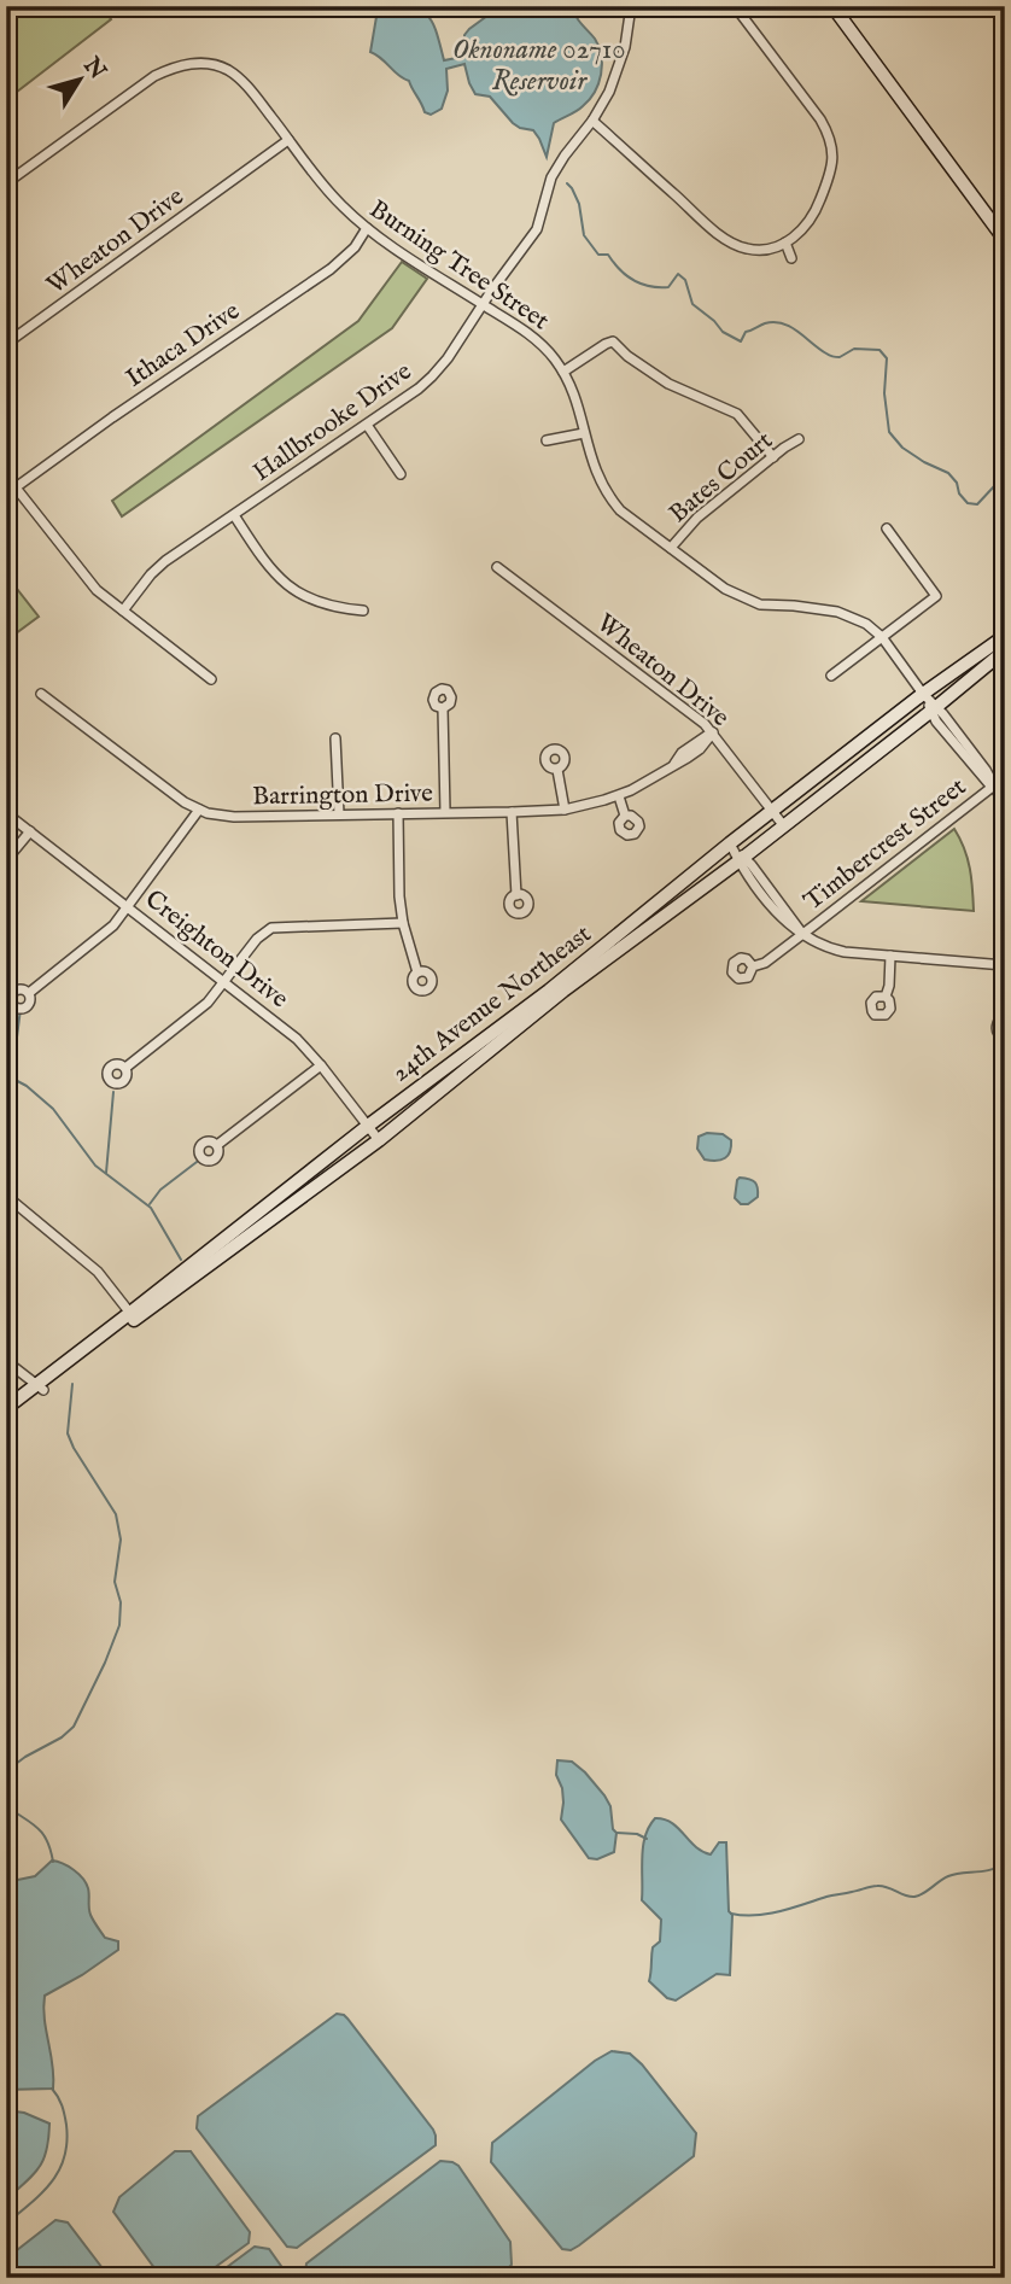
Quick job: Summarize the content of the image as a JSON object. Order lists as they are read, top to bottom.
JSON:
{
  "streets": {
    "street": [
      "Wheaton Drive",
      "Burning Tree Street",
      "Ithaca Drive",
      "Hallbrooke Drive",
      "Bates Court",
      "Barrington Drive",
      "Timbercrest Street",
      "Creighton Drive",
      "24th Avenue Northeast"
    ]
  },
  "crossings": [
    ["Wheaton Drive", "Burning Tree Street"],
    ["Wheaton Drive", "Barrington Drive"],
    ["Wheaton Drive", "24th Avenue Northeast"],
    ["Burning Tree Street", "Ithaca Drive"],
    ["Burning Tree Street", "Hallbrooke Drive"],
    ["Burning Tree Street", "Bates Court"],
    ["Burning Tree Street", "Timbercrest Street"],
    ["Burning Tree Street", "24th Avenue Northeast"],
    ["Creighton Drive", "24th Avenue Northeast"]
  ],
  "water": ["Oknoname 02710 Reservoir"],
  "north": "top right"
}
